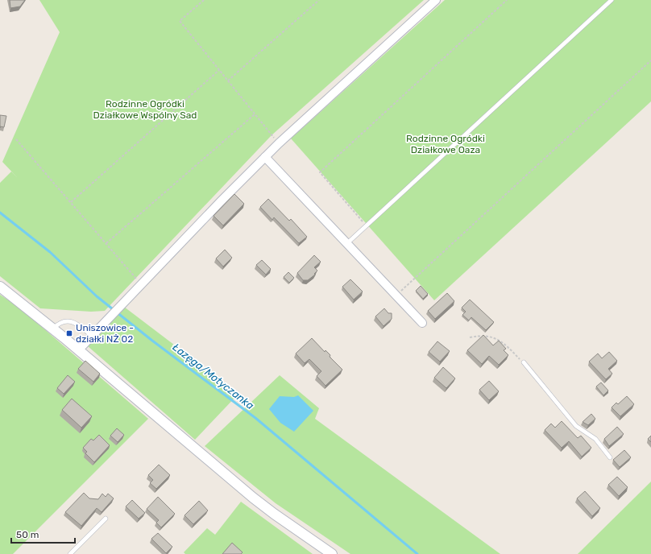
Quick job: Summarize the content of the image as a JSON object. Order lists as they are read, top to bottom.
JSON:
{
  "water": ["Łazęga/Motyczanka"],
  "parks": ["Rodzinne Ogródki Działkowe Wspólny Sad", "Rodzinne Ogródki Działkowe Oaza"],
  "places": {
    "transit": ["Uniszowice - działki NŻ 02"]
  },
  "scale_bar": "50 m"
}
